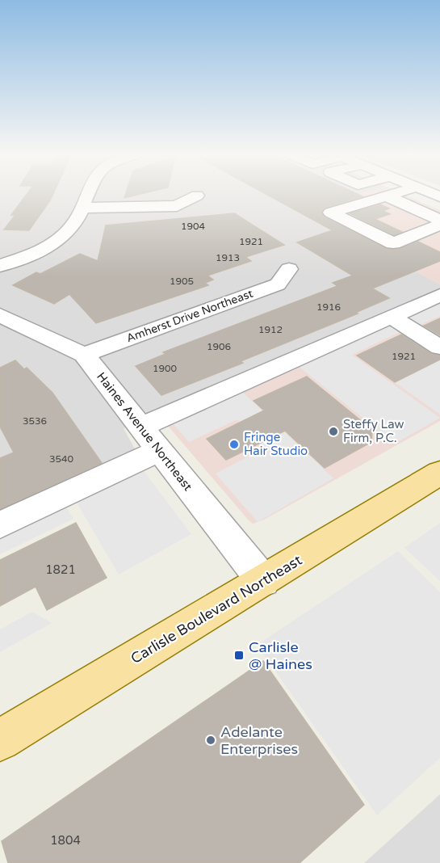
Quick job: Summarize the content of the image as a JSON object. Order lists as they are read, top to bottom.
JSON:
{
  "streets": {
    "main road": ["Carlisle Boulevard Northeast"],
    "street": ["Amherst Drive Northeast", "Haines Avenue Northeast"]
  },
  "crossings": [
    ["Amherst Drive Northeast", "Haines Avenue Northeast"],
    ["Haines Avenue Northeast", "Carlisle Boulevard Northeast"]
  ],
  "places": {
    "other": ["Steffy Law Firm, P.C.", "Fringe Hair Studio", "Adelante Enterprises"],
    "transit": ["Carlisle @ Haines"]
  },
  "house_numbers": [
    "1904",
    "1921",
    "1913",
    "1905",
    "1916",
    "1912",
    "1906",
    "1921",
    "1900",
    "3536",
    "3540",
    "1821",
    "1804"
  ]
}
